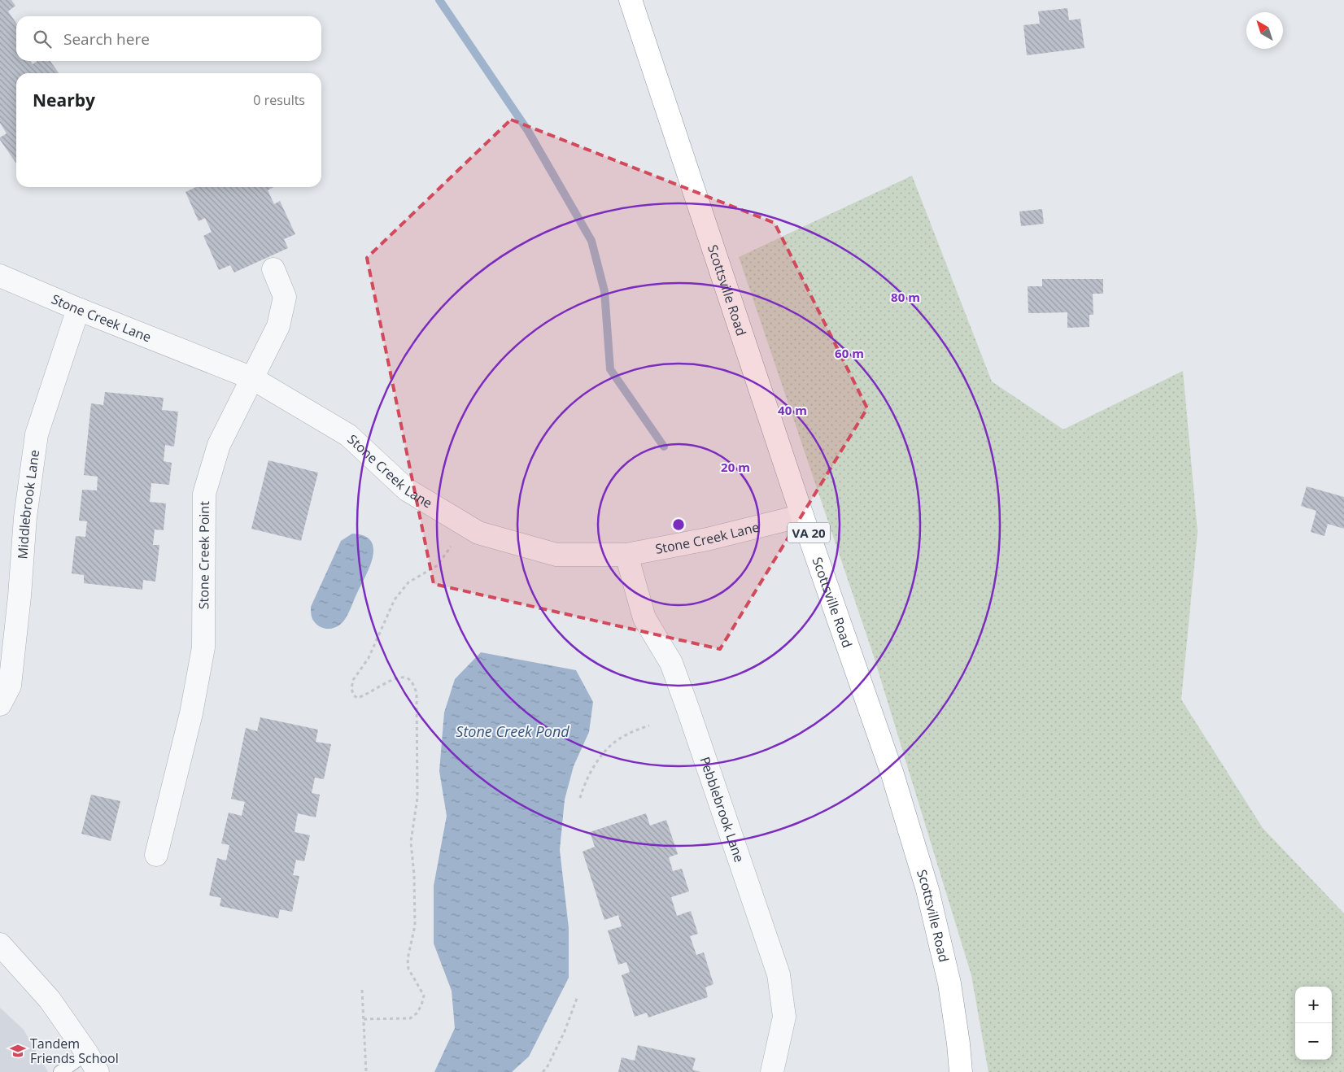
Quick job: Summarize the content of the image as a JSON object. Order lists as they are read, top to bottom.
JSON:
{
  "streets": {
    "highway": ["Scottsville Road", "VA 20"],
    "street": [
      "Stone Creek Lane",
      "Middlebrook Lane",
      "Stone Creek Point",
      "Pebblebrook Lane"
    ]
  },
  "crossings": [
    ["Scottsville Road", "Stone Creek Lane"],
    ["Stone Creek Lane", "Middlebrook Lane"],
    ["Stone Creek Lane", "Stone Creek Point"],
    ["Stone Creek Lane", "Pebblebrook Lane"]
  ],
  "water": ["Stone Creek Pond"],
  "places": {
    "school or university": ["Tandem Friends School"]
  },
  "north": "top left",
  "page": {
    "search": "Search here",
    "heading": ["Nearby", "0 results"],
    "map_buttons": ["+", "−"]
  },
  "rings": [
    "80 m",
    "60 m",
    "40 m",
    "20 m"
  ]
}
